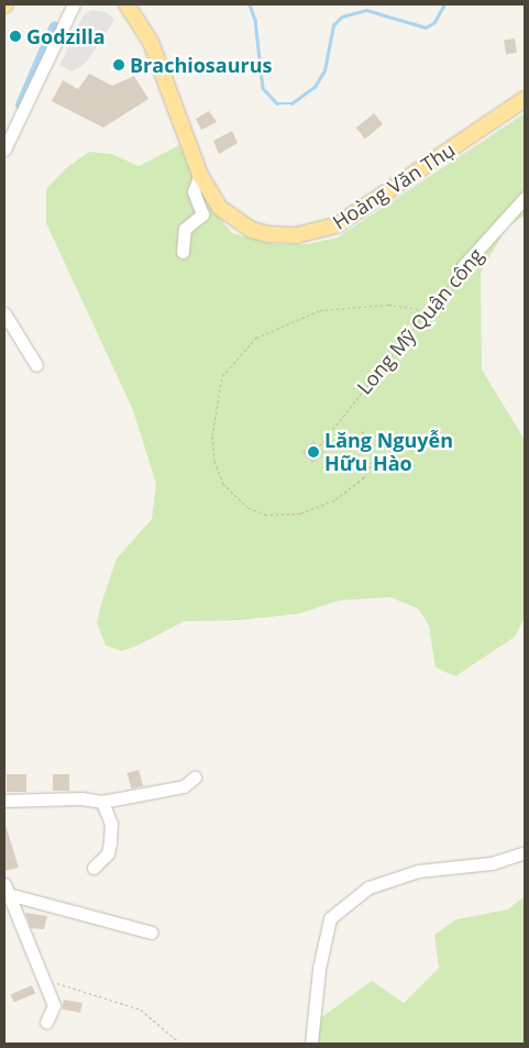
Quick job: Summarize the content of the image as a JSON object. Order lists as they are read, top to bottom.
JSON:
{
  "streets": {
    "main road": ["Hoàng Văn Thụ"],
    "street": ["Long Mỹ Quận công"]
  },
  "places": ["Godzilla", "Brachiosaurus", "Lăng Nguyễn Hữu Hào"]
}
